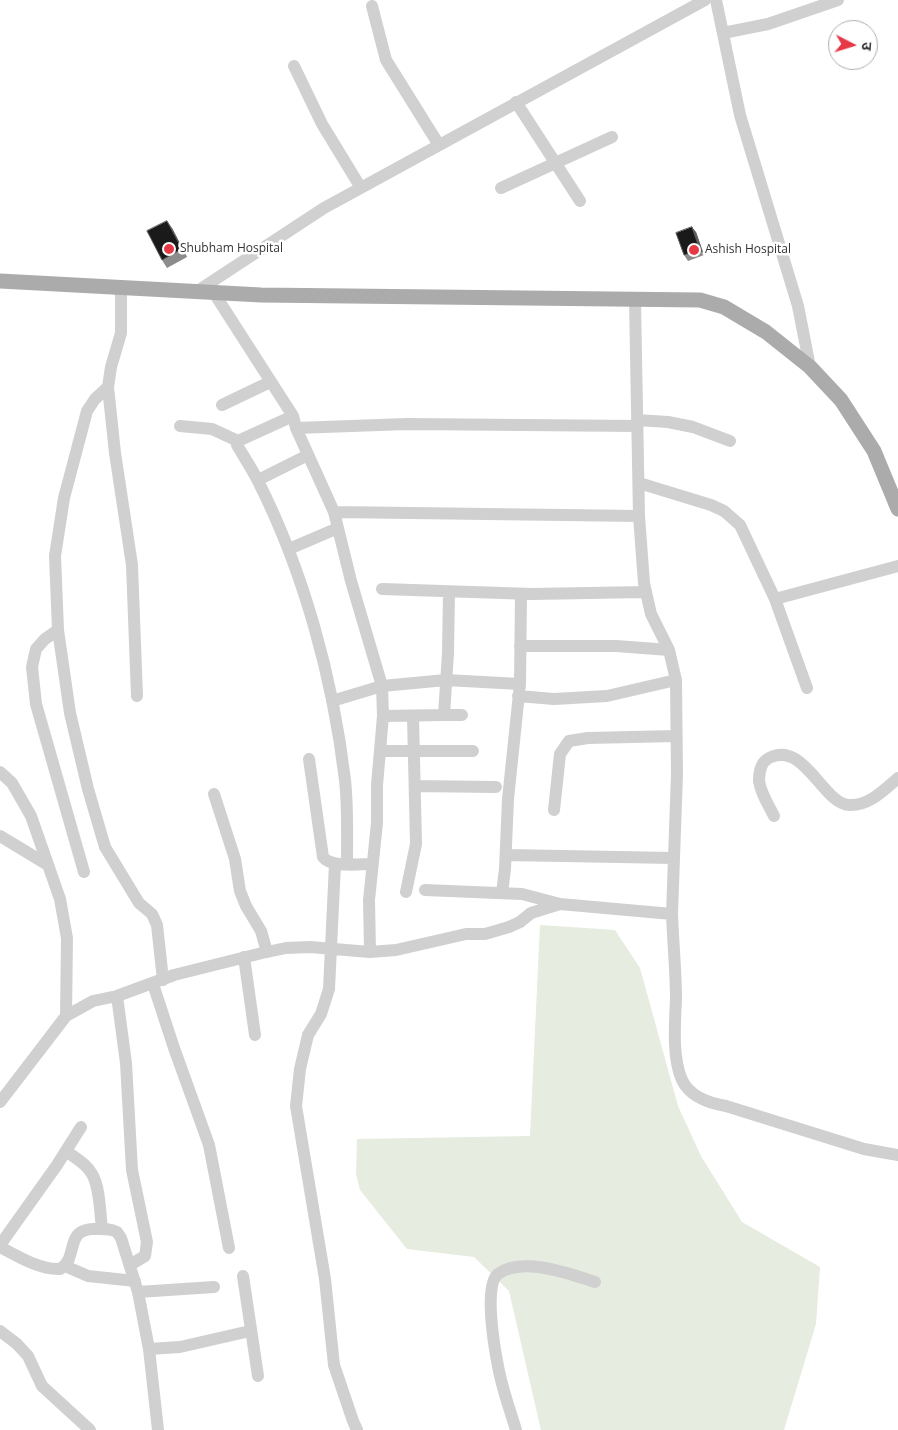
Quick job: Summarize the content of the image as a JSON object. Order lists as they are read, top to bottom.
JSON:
{
  "places": ["Shubham Hospital", "Ashish Hospital"],
  "north": "right"
}
